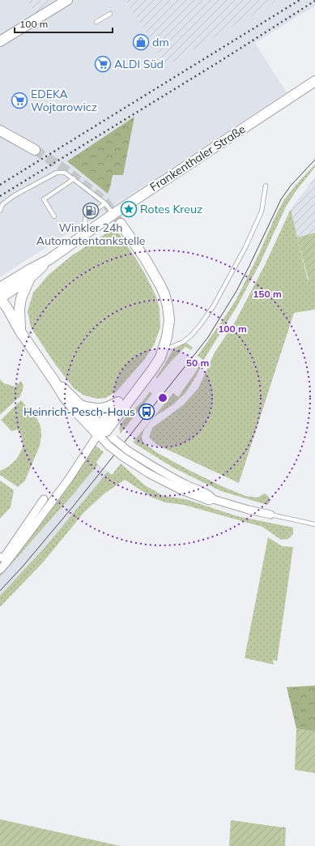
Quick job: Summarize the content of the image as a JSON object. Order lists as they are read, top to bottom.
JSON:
{
  "streets": {
    "street": ["Frankenthaler Straße"]
  },
  "places": {
    "shop": ["dm"],
    "supermarket": ["ALDI Süd", "EDEKA Wojtarowicz"],
    "place": ["Rotes Kreuz"],
    "fuel station": ["Winkler 24h Automatentankstelle"],
    "bus stop": ["Heinrich-Pesch-Haus"]
  },
  "scale_bar": "100 m",
  "rings": ["150 m", "100 m", "50 m"]
}
